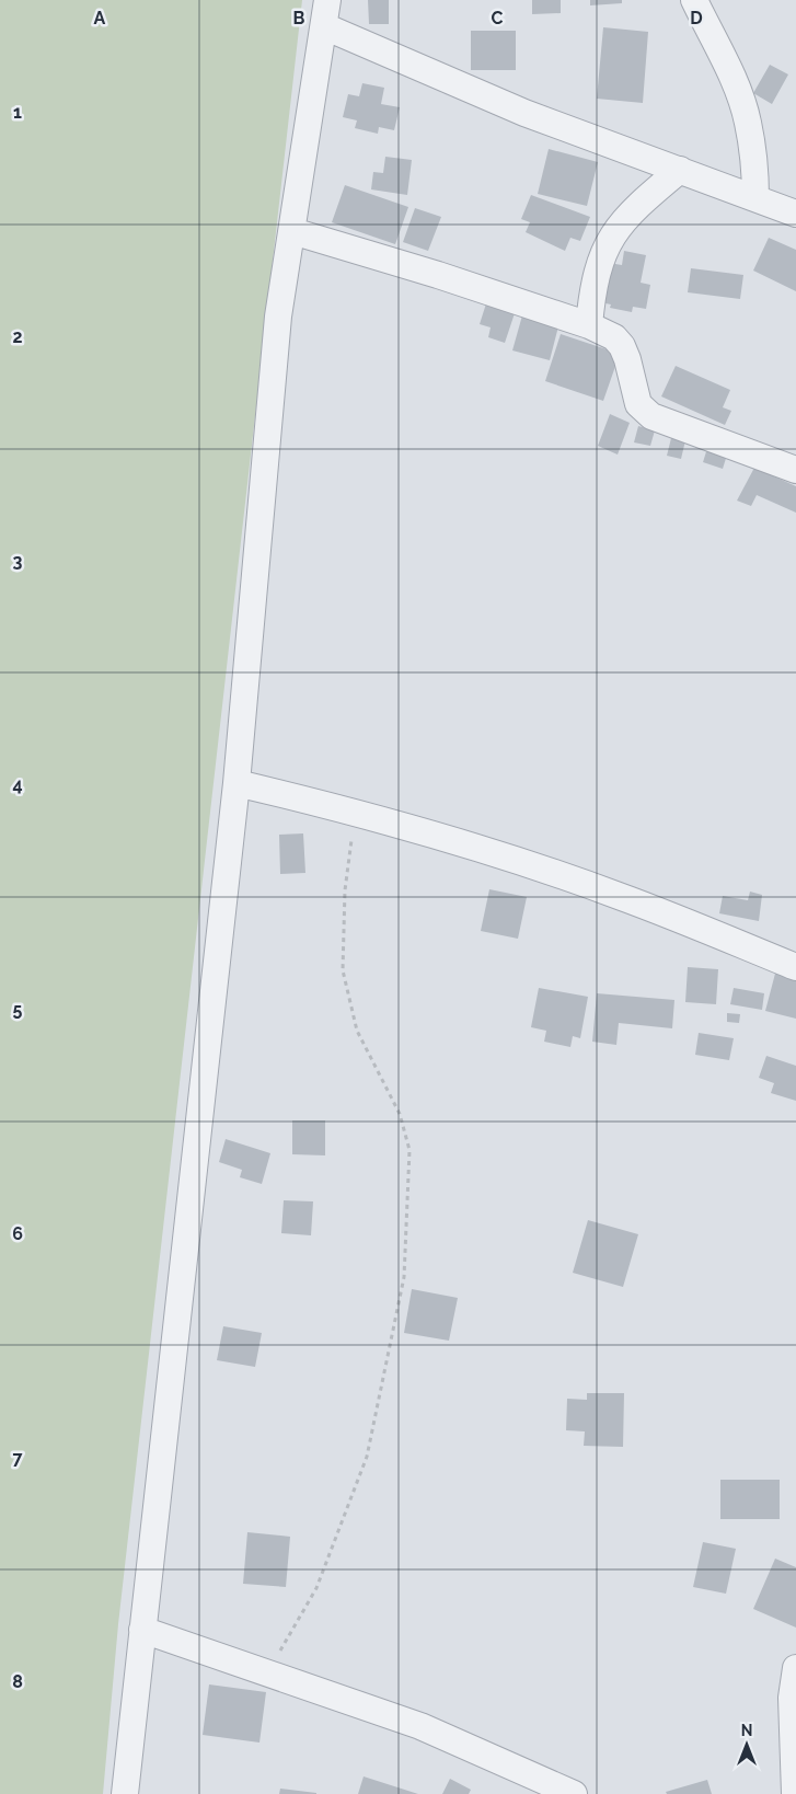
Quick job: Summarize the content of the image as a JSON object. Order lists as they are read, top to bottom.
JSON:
{
  "north": "top",
  "grid": {
    "columns": [
      "A",
      "B",
      "C",
      "D"
    ],
    "rows": [
      "1",
      "2",
      "3",
      "4",
      "5",
      "6",
      "7",
      "8"
    ]
  }
}
